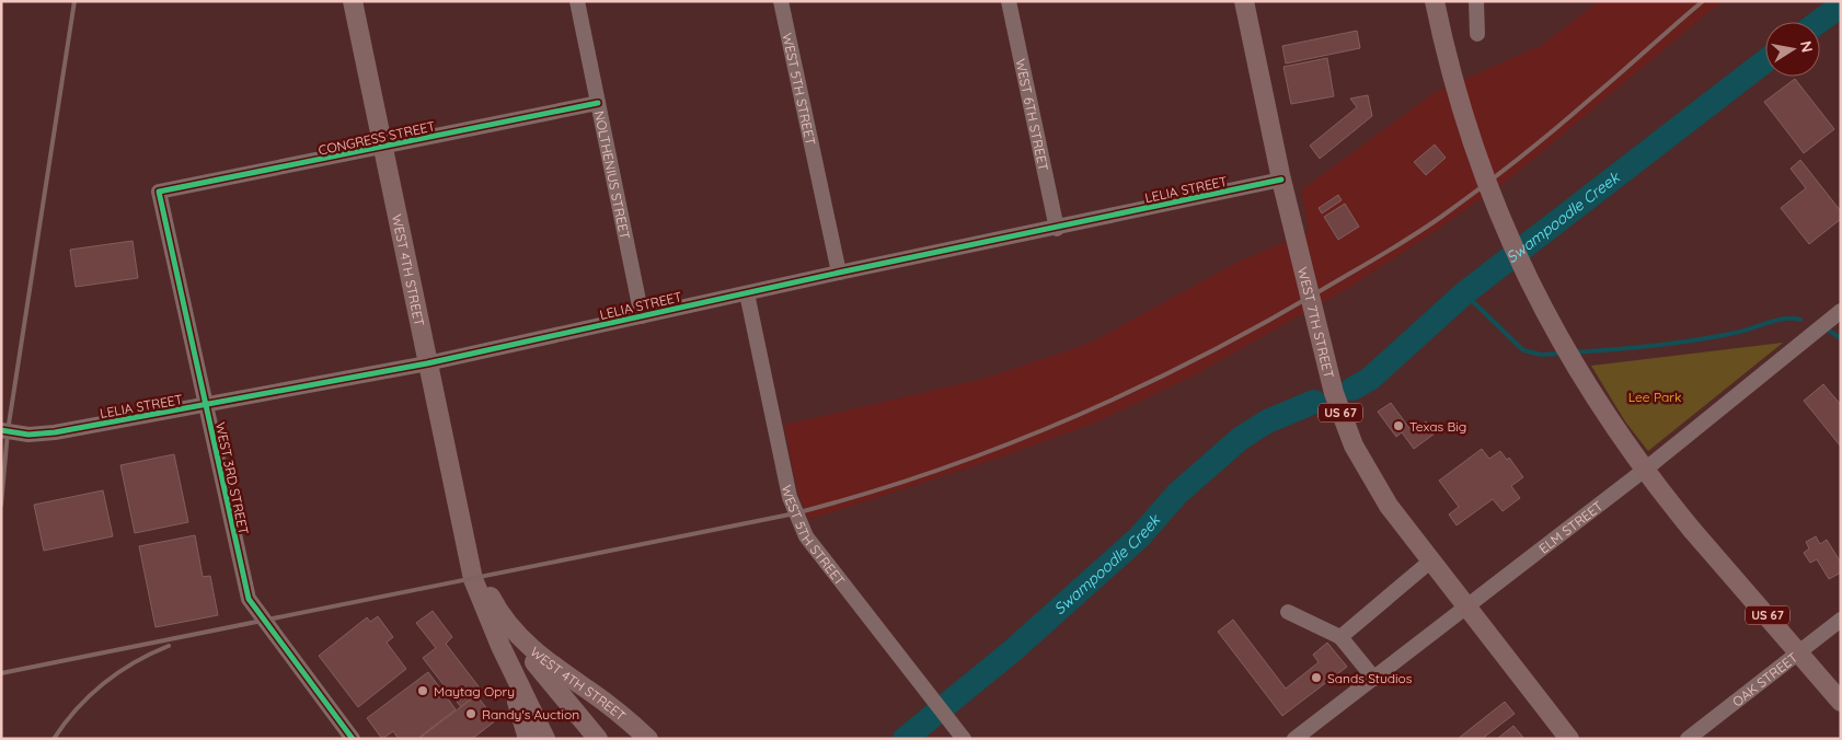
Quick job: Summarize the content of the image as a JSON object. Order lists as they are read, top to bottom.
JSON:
{
  "streets": {
    "main road": ["WEST 4TH STREET", "WEST 7TH STREET", "US 67"],
    "street": [
      "WEST 5TH STREET",
      "WEST 6TH STREET",
      "CONGRESS STREET",
      "NOLTHENIUS STREET",
      "LELIA STREET",
      "WEST 3RD STREET",
      "ELM STREET",
      "OAK STREET"
    ]
  },
  "crossings": [
    ["WEST 5TH STREET", "LELIA STREET"],
    ["WEST 6TH STREET", "LELIA STREET"],
    ["CONGRESS STREET", "NOLTHENIUS STREET"],
    ["CONGRESS STREET", "WEST 4TH STREET"],
    ["CONGRESS STREET", "WEST 3RD STREET"],
    ["NOLTHENIUS STREET", "LELIA STREET"],
    ["LELIA STREET", "WEST 4TH STREET"],
    ["LELIA STREET", "WEST 7TH STREET"],
    ["LELIA STREET", "WEST 3RD STREET"],
    ["WEST 7TH STREET", "ELM STREET"],
    ["US 67", "OAK STREET"]
  ],
  "water": ["Swampoodle Creek"],
  "parks": ["Lee Park"],
  "places": [
    "Texas Big",
    "Sands Studios",
    "Maytag Opry",
    "Randy's Auction"
  ],
  "north": "right"
}
